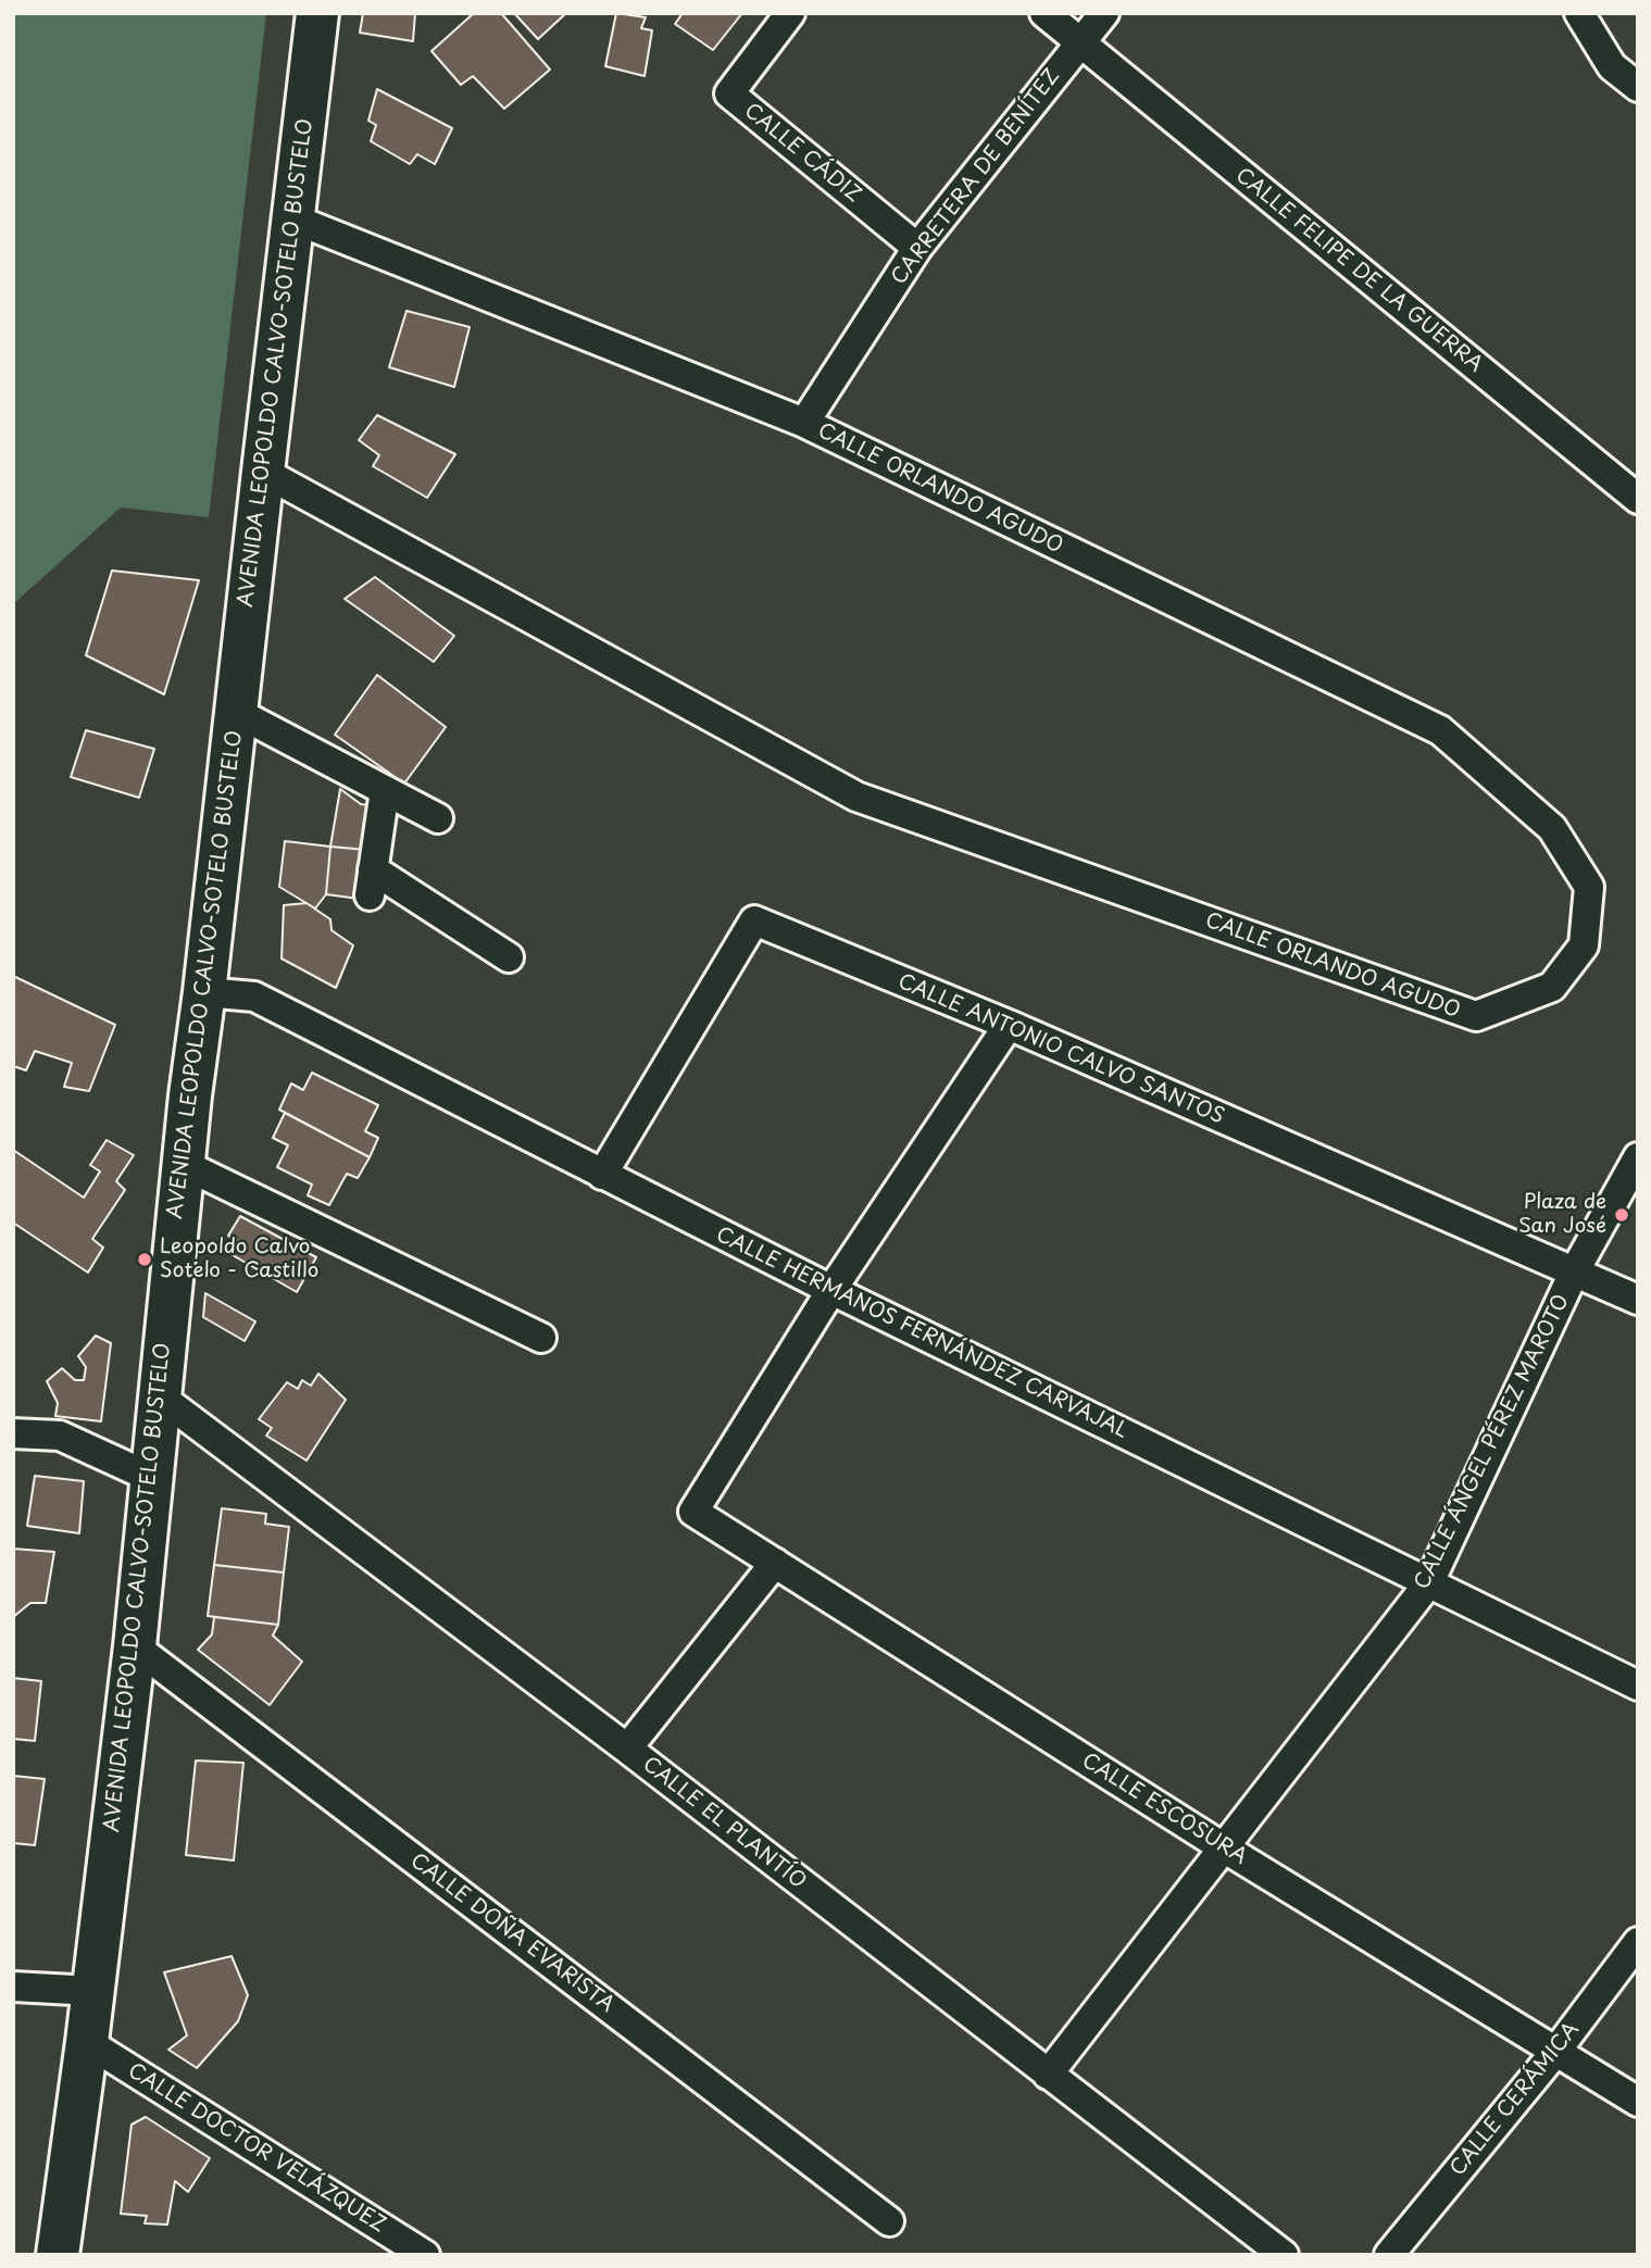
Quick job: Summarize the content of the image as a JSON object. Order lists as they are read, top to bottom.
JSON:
{
  "streets": {
    "main road": ["AVENIDA LEOPOLDO CALVO-SOTELO BUSTELO"],
    "street": [
      "CALLE CÁDIZ",
      "CARRETERA DE BENÍTEZ",
      "CALLE FELIPE DE LA GUERRA",
      "CALLE ORLANDO AGUDO",
      "CALLE ANTONIO CALVO SANTOS",
      "CALLE HERMANOS FERNÁNDEZ CARVAJAL",
      "CALLE ÁNGEL PÉREZ MAROTO",
      "CALLE ESCOSURA",
      "CALLE EL PLANTÍO",
      "CALLE DOÑA EVARISTA",
      "CALLE CERÁMICA",
      "CALLE DOCTOR VELÁZQUEZ"
    ]
  },
  "crossings": [
    ["CALLE CÁDIZ", "CARRETERA DE BENÍTEZ"],
    ["CARRETERA DE BENÍTEZ", "CALLE FELIPE DE LA GUERRA"],
    ["CARRETERA DE BENÍTEZ", "CALLE ORLANDO AGUDO"],
    ["AVENIDA LEOPOLDO CALVO-SOTELO BUSTELO", "CALLE ORLANDO AGUDO"],
    ["AVENIDA LEOPOLDO CALVO-SOTELO BUSTELO", "CALLE HERMANOS FERNÁNDEZ CARVAJAL"],
    ["AVENIDA LEOPOLDO CALVO-SOTELO BUSTELO", "CALLE EL PLANTÍO"],
    ["AVENIDA LEOPOLDO CALVO-SOTELO BUSTELO", "CALLE DOÑA EVARISTA"],
    ["AVENIDA LEOPOLDO CALVO-SOTELO BUSTELO", "CALLE DOCTOR VELÁZQUEZ"],
    ["CALLE ANTONIO CALVO SANTOS", "CALLE HERMANOS FERNÁNDEZ CARVAJAL"],
    ["CALLE ANTONIO CALVO SANTOS", "CALLE ÁNGEL PÉREZ MAROTO"],
    ["CALLE HERMANOS FERNÁNDEZ CARVAJAL", "CALLE ÁNGEL PÉREZ MAROTO"],
    ["CALLE HERMANOS FERNÁNDEZ CARVAJAL", "CALLE ESCOSURA"],
    ["CALLE ÁNGEL PÉREZ MAROTO", "CALLE ESCOSURA"],
    ["CALLE ÁNGEL PÉREZ MAROTO", "CALLE EL PLANTÍO"],
    ["CALLE ESCOSURA", "CALLE CERÁMICA"]
  ],
  "places": ["Plaza de San José", "Leopoldo Calvo Sotelo - Castillo"]
}
